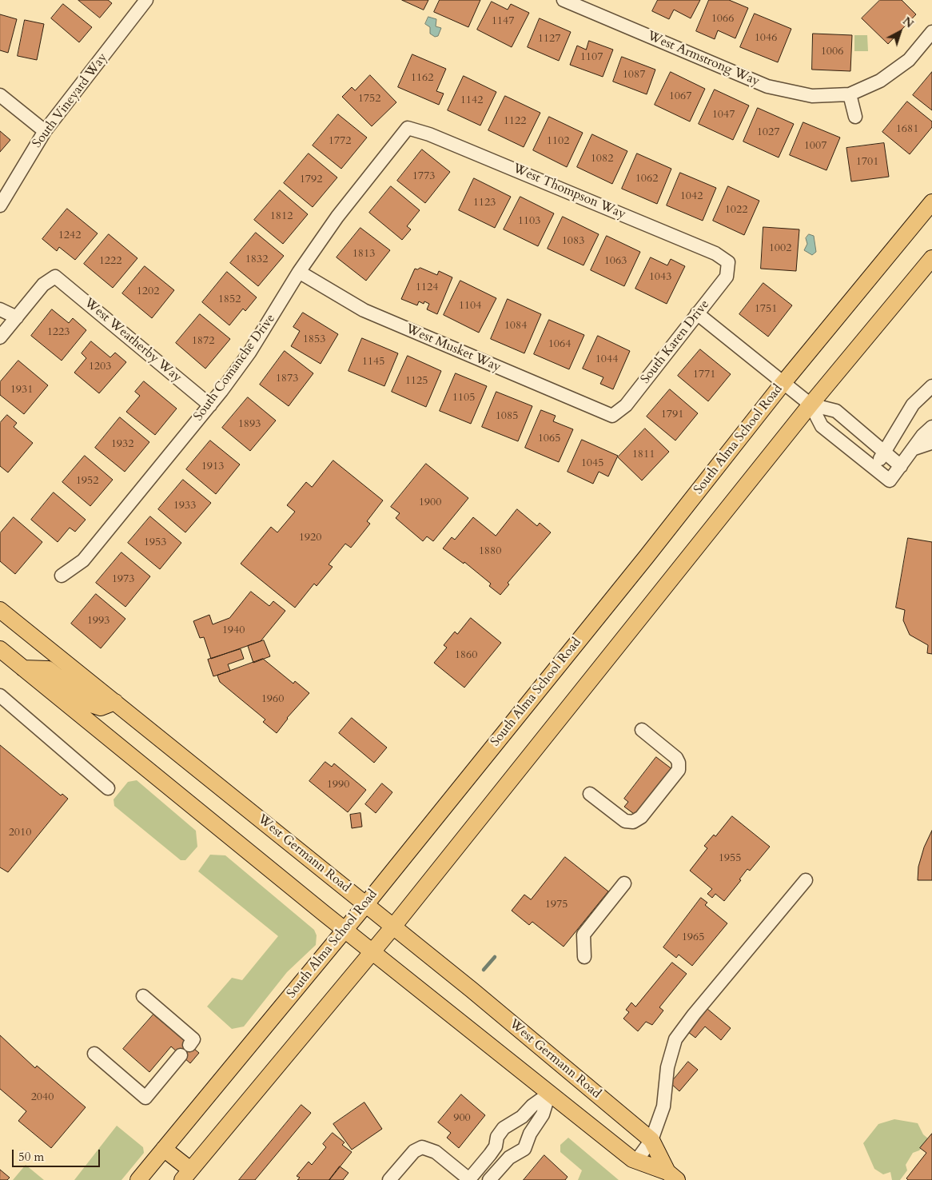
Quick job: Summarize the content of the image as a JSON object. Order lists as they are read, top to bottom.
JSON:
{
  "streets": {
    "main road": ["South Alma School Road", "West Germann Road"],
    "street": [
      "West Armstrong Way",
      "South Vineyard Way",
      "West Thompson Way",
      "West Weatherby Way",
      "South Karen Drive",
      "West Musket Way",
      "South Comanche Drive"
    ]
  },
  "crossings": [
    ["West Thompson Way", "South Karen Drive"],
    ["West Thompson Way", "South Comanche Drive"],
    ["West Weatherby Way", "South Comanche Drive"],
    ["South Karen Drive", "West Musket Way"],
    ["West Musket Way", "South Comanche Drive"],
    ["South Alma School Road", "West Germann Road"]
  ],
  "house_numbers": [
    "1066",
    "1147",
    "1046",
    "1127",
    "1006",
    "1107",
    "1087",
    "1162",
    "1067",
    "1752",
    "1142",
    "1047",
    "1122",
    "1681",
    "1027",
    "1772",
    "1102",
    "1007",
    "1082",
    "1701",
    "1773",
    "1062",
    "1792",
    "1042",
    "1123",
    "1022",
    "1812",
    "1103",
    "1242",
    "1083",
    "1002",
    "1813",
    "1832",
    "1222",
    "1063",
    "1043",
    "1124",
    "1202",
    "1852",
    "1104",
    "1751",
    "1084",
    "1223",
    "1853",
    "1872",
    "1064",
    "1044",
    "1145",
    "1203",
    "1771",
    "1873",
    "1125",
    "1931",
    "1105",
    "1791",
    "1085",
    "1893",
    "1065",
    "1932",
    "1811",
    "1045",
    "1913",
    "1952",
    "1900",
    "1933",
    "1920",
    "1953",
    "1880",
    "1973",
    "1993",
    "1940",
    "1860",
    "1960",
    "1990",
    "2010",
    "1955",
    "1975",
    "1965",
    "2040",
    "900"
  ],
  "scale_bar": "50 m",
  "north": "top right"
}
